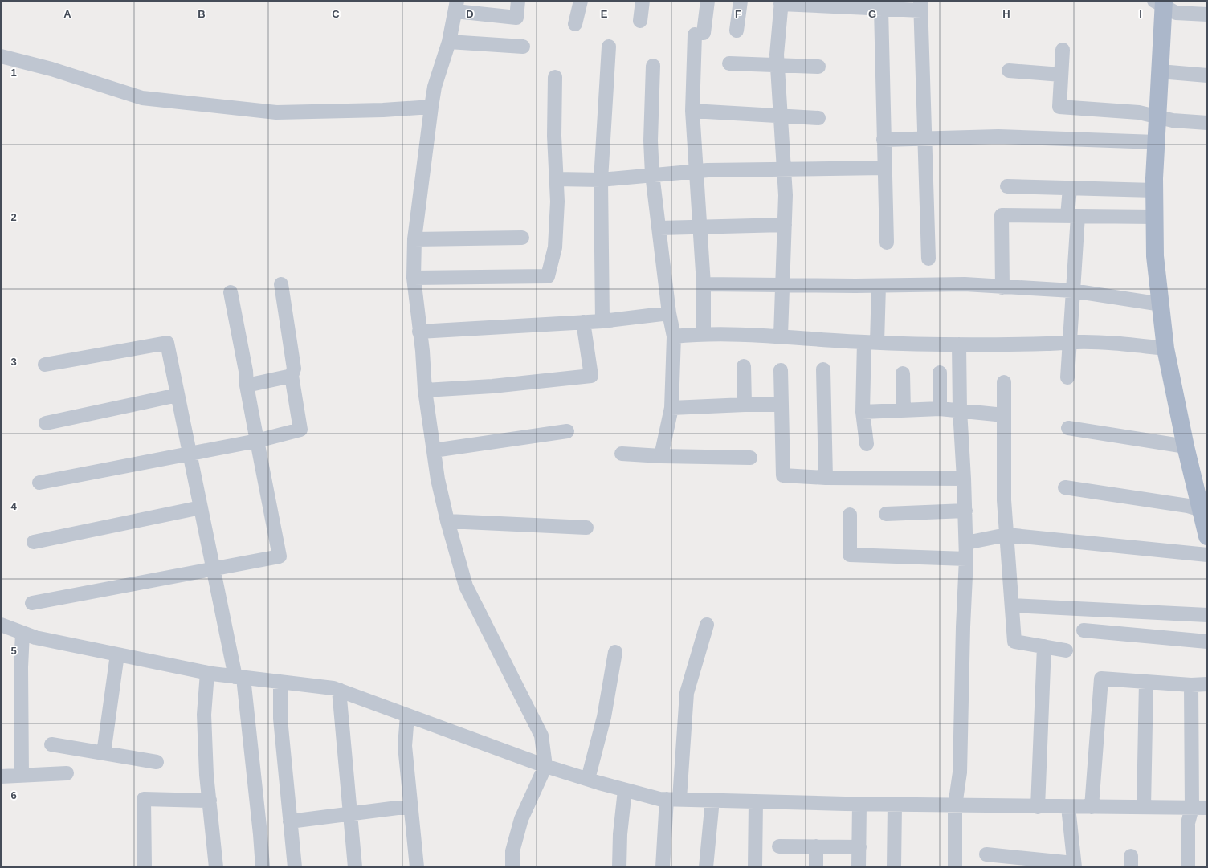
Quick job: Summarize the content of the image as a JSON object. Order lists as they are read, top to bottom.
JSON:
{
  "grid": {
    "columns": [
      "A",
      "B",
      "C",
      "D",
      "E",
      "F",
      "G",
      "H",
      "I"
    ],
    "rows": [
      "1",
      "2",
      "3",
      "4",
      "5",
      "6"
    ]
  }
}
